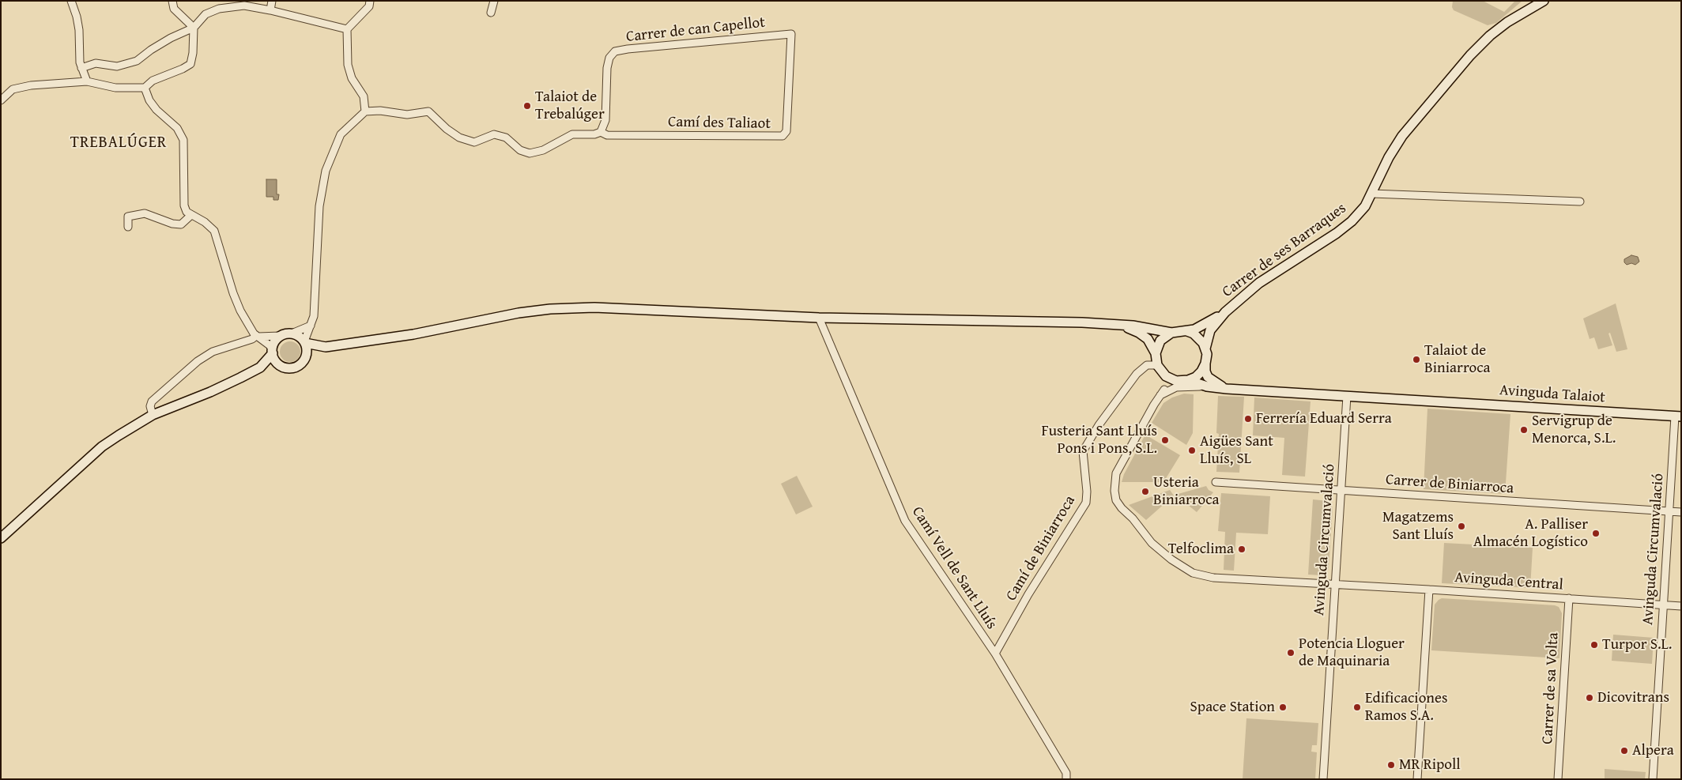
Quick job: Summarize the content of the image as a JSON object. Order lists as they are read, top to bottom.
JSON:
{
  "streets": {
    "main road": ["Carrer de ses Barraques", "Avinguda Talaiot"],
    "street": [
      "Carrer de can Capellot",
      "Camí des Taliaot",
      "Carrer de Biniarroca",
      "Avinguda Circumvalació",
      "Camí de Biniarroca",
      "Camí Vell de Sant Lluís",
      "Avinguda Central",
      "Carrer de sa Volta"
    ]
  },
  "crossings": [
    ["Carrer de can Capellot", "Camí des Taliaot"],
    ["Avinguda Talaiot", "Avinguda Circumvalació"],
    ["Avinguda Talaiot", "Camí de Biniarroca"],
    ["Carrer de Biniarroca", "Avinguda Circumvalació"],
    ["Avinguda Circumvalació", "Avinguda Central"],
    ["Camí de Biniarroca", "Camí Vell de Sant Lluís"],
    ["Avinguda Central", "Carrer de sa Volta"]
  ],
  "districts": ["TREBALÚGER"],
  "places": [
    "Talaiot de Trebalúger",
    "Talaiot de Biniarroca",
    "Ferrería Eduard Serra",
    "Servigrup de Menorca, S.L.",
    "Fusteria Sant Lluís Pons i Pons, S.L.",
    "Aigües Sant Lluís, SL",
    "Usteria Biniarroca",
    "Magatzems Sant Lluís",
    "A. Palliser Almacén Logístico",
    "Telfoclima",
    "Turpor S.L.",
    "Potencia Lloguer de Maquinaria",
    "Dicovitrans",
    "Space Station",
    "Edificaciones Ramos S.A.",
    "Alpera",
    "MR Ripoll"
  ]
}
